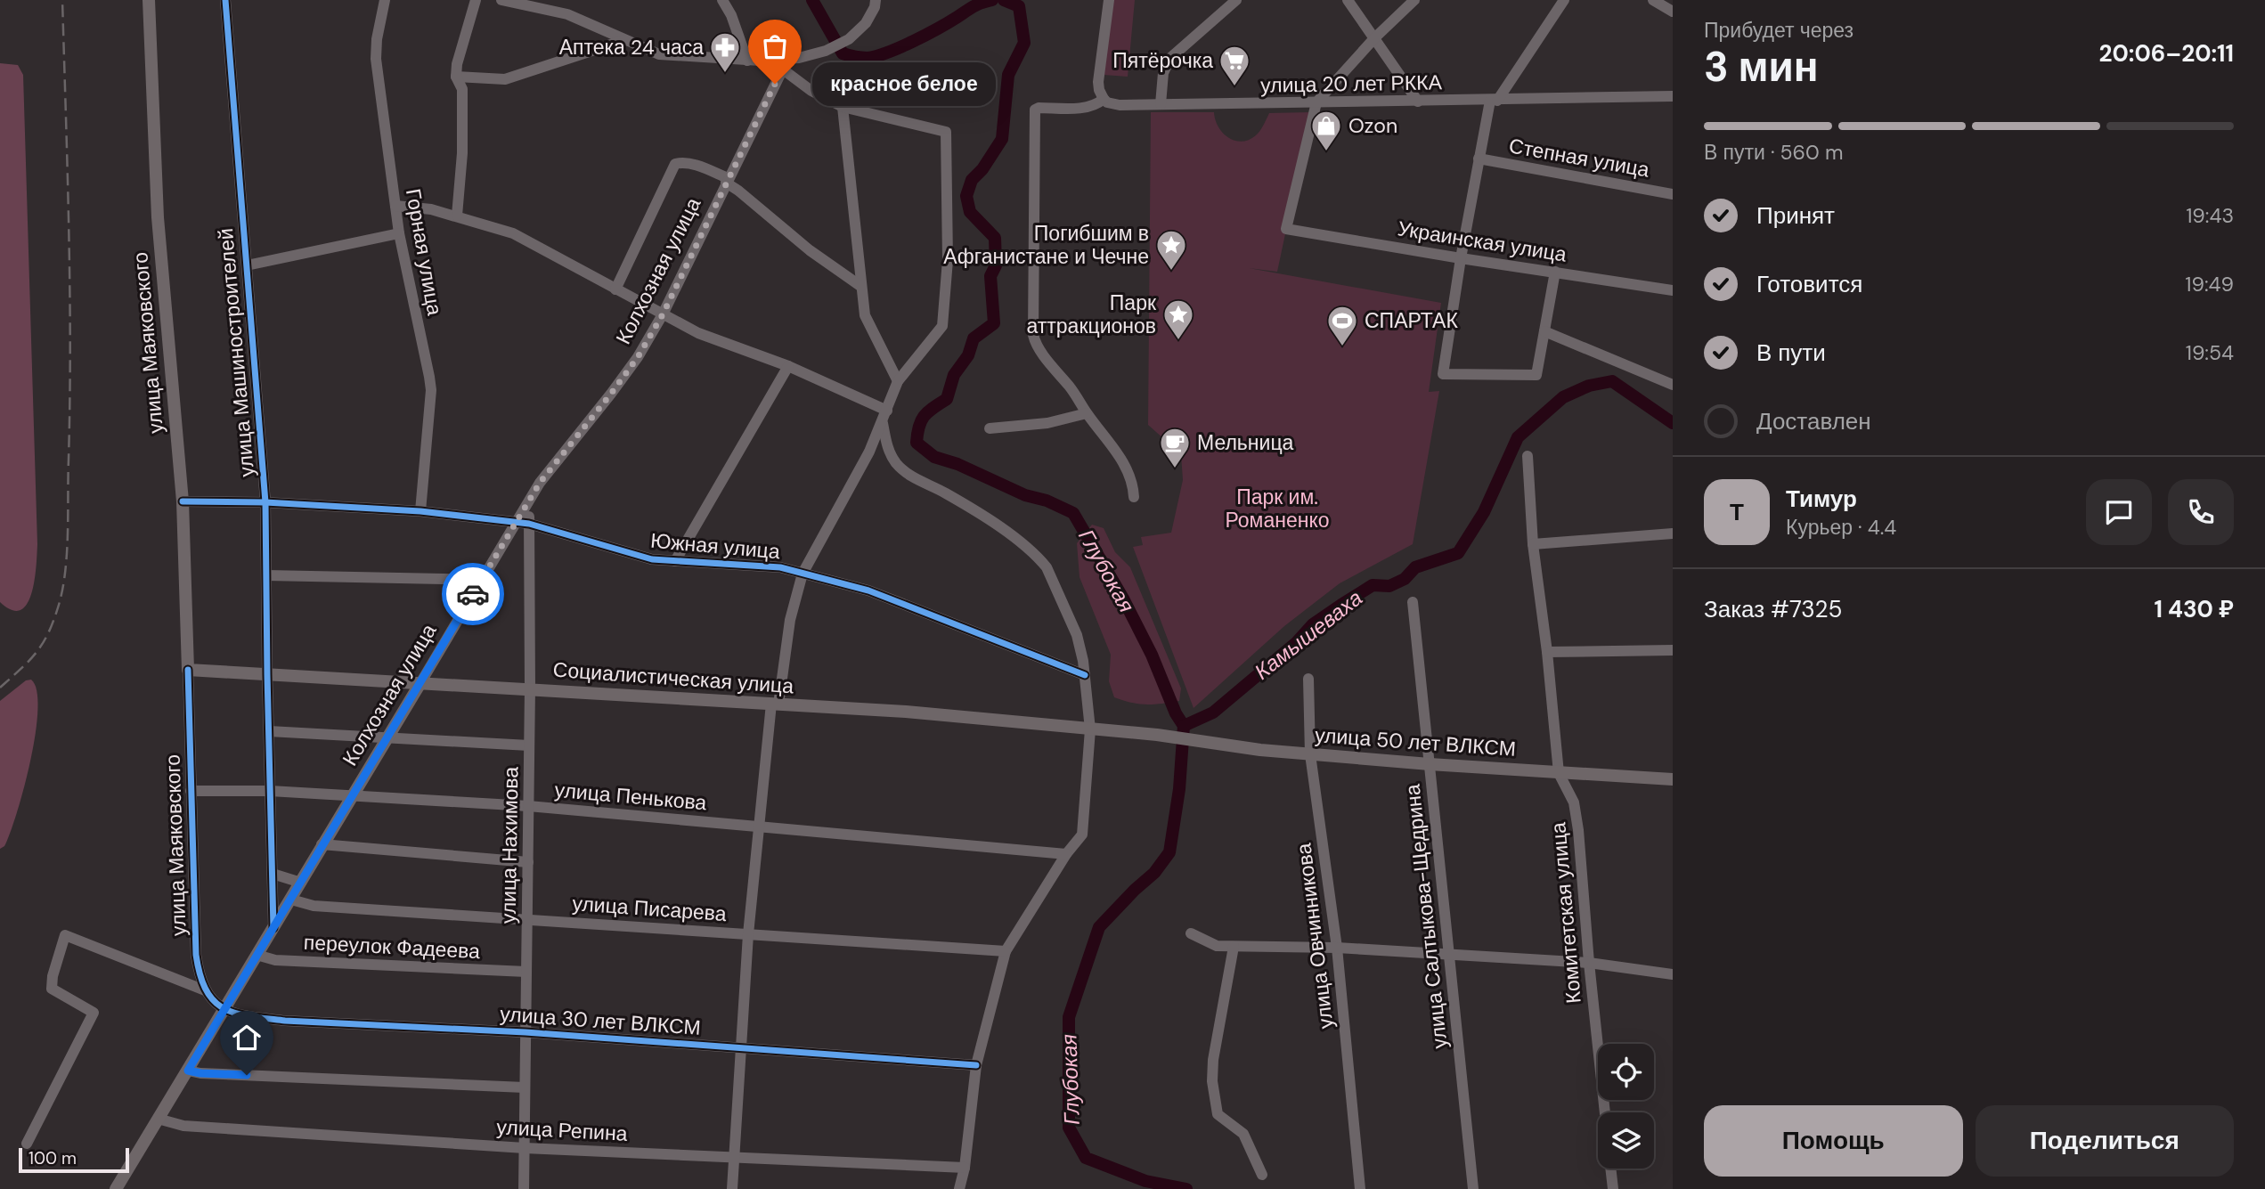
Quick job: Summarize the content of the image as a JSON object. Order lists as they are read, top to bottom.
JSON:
{
  "streets": {
    "main road": [
      "Колхозная улица",
      "улица Маяковского",
      "Социалистическая улица",
      "улица 50 лет ВЛКСМ"
    ],
    "street": [
      "улица 20 лет РККА",
      "Степная улица",
      "Украинская улица",
      "Горная улица",
      "улица Машиностроителей",
      "Южная улица",
      "улица Пенькова",
      "улица Нахимова",
      "улица Писарева",
      "Комитетская улица",
      "улица Салтыкова-Щедрина",
      "улица Овчинникова",
      "переулок Фадеева",
      "улица 30 лет ВЛКСМ",
      "улица Репина"
    ]
  },
  "crossings": [
    ["улица 20 лет РККА", "Украинская улица"],
    ["Горная улица", "Южная улица"],
    ["Колхозная улица", "улица Машиностроителей"],
    ["Колхозная улица", "Южная улица"],
    ["Колхозная улица", "Социалистическая улица"],
    ["Колхозная улица", "улица Пенькова"],
    ["Колхозная улица", "улица Нахимова"],
    ["Колхозная улица", "улица Писарева"],
    ["Колхозная улица", "переулок Фадеева"],
    ["Колхозная улица", "улица 30 лет ВЛКСМ"],
    ["Колхозная улица", "улица Репина"],
    ["улица Маяковского", "Южная улица"],
    ["улица Маяковского", "Социалистическая улица"],
    ["улица Маяковского", "улица Пенькова"],
    ["улица Машиностроителей", "Южная улица"],
    ["улица Машиностроителей", "Социалистическая улица"],
    ["улица Машиностроителей", "улица Пенькова"],
    ["Южная улица", "улица Нахимова"],
    ["Социалистическая улица", "улица 50 лет ВЛКСМ"],
    ["Социалистическая улица", "улица Нахимова"],
    ["улица 50 лет ВЛКСМ", "Комитетская улица"],
    ["улица 50 лет ВЛКСМ", "улица Салтыкова-Щедрина"],
    ["улица 50 лет ВЛКСМ", "улица Овчинникова"],
    ["улица Пенькова", "улица Нахимова"],
    ["улица Нахимова", "улица Писарева"],
    ["улица Нахимова", "переулок Фадеева"],
    ["улица Нахимова", "улица 30 лет ВЛКСМ"],
    ["улица Нахимова", "улица Репина"]
  ],
  "water": ["Глубокая", "Камышеваха"],
  "parks": ["Парк им. Романенко"],
  "places": {
    "pharmacy": ["Аптека 24 часа"],
    "other": ["красное белое"],
    "supermarket": ["Пятёрочка"],
    "shop": ["Ozon"],
    "place": ["Погибшим в Афганистане и Чечне", "Парк аттракционов"],
    "sports": ["СПАРТАК"],
    "cafe": ["Мельница"]
  },
  "scale_bar": "100 m",
  "page": {
    "heading": ["3 мин", "Прибудет через", "20:06–20:11"],
    "panel": [
      "Тимур",
      "Курьер · 4.4",
      "Заказ #7325",
      "1 430 ₽"
    ],
    "bubble": "красное белое",
    "bar": "В пути · 560 m",
    "list": [
      ["Принят", "19:43"],
      ["Готовится", "19:49"],
      ["В пути", "19:54"],
      "Доставлен"
    ],
    "round": "Т",
    "buttons": ["Помощь", "Поделиться"],
    "scale": "100 m"
  }
}
